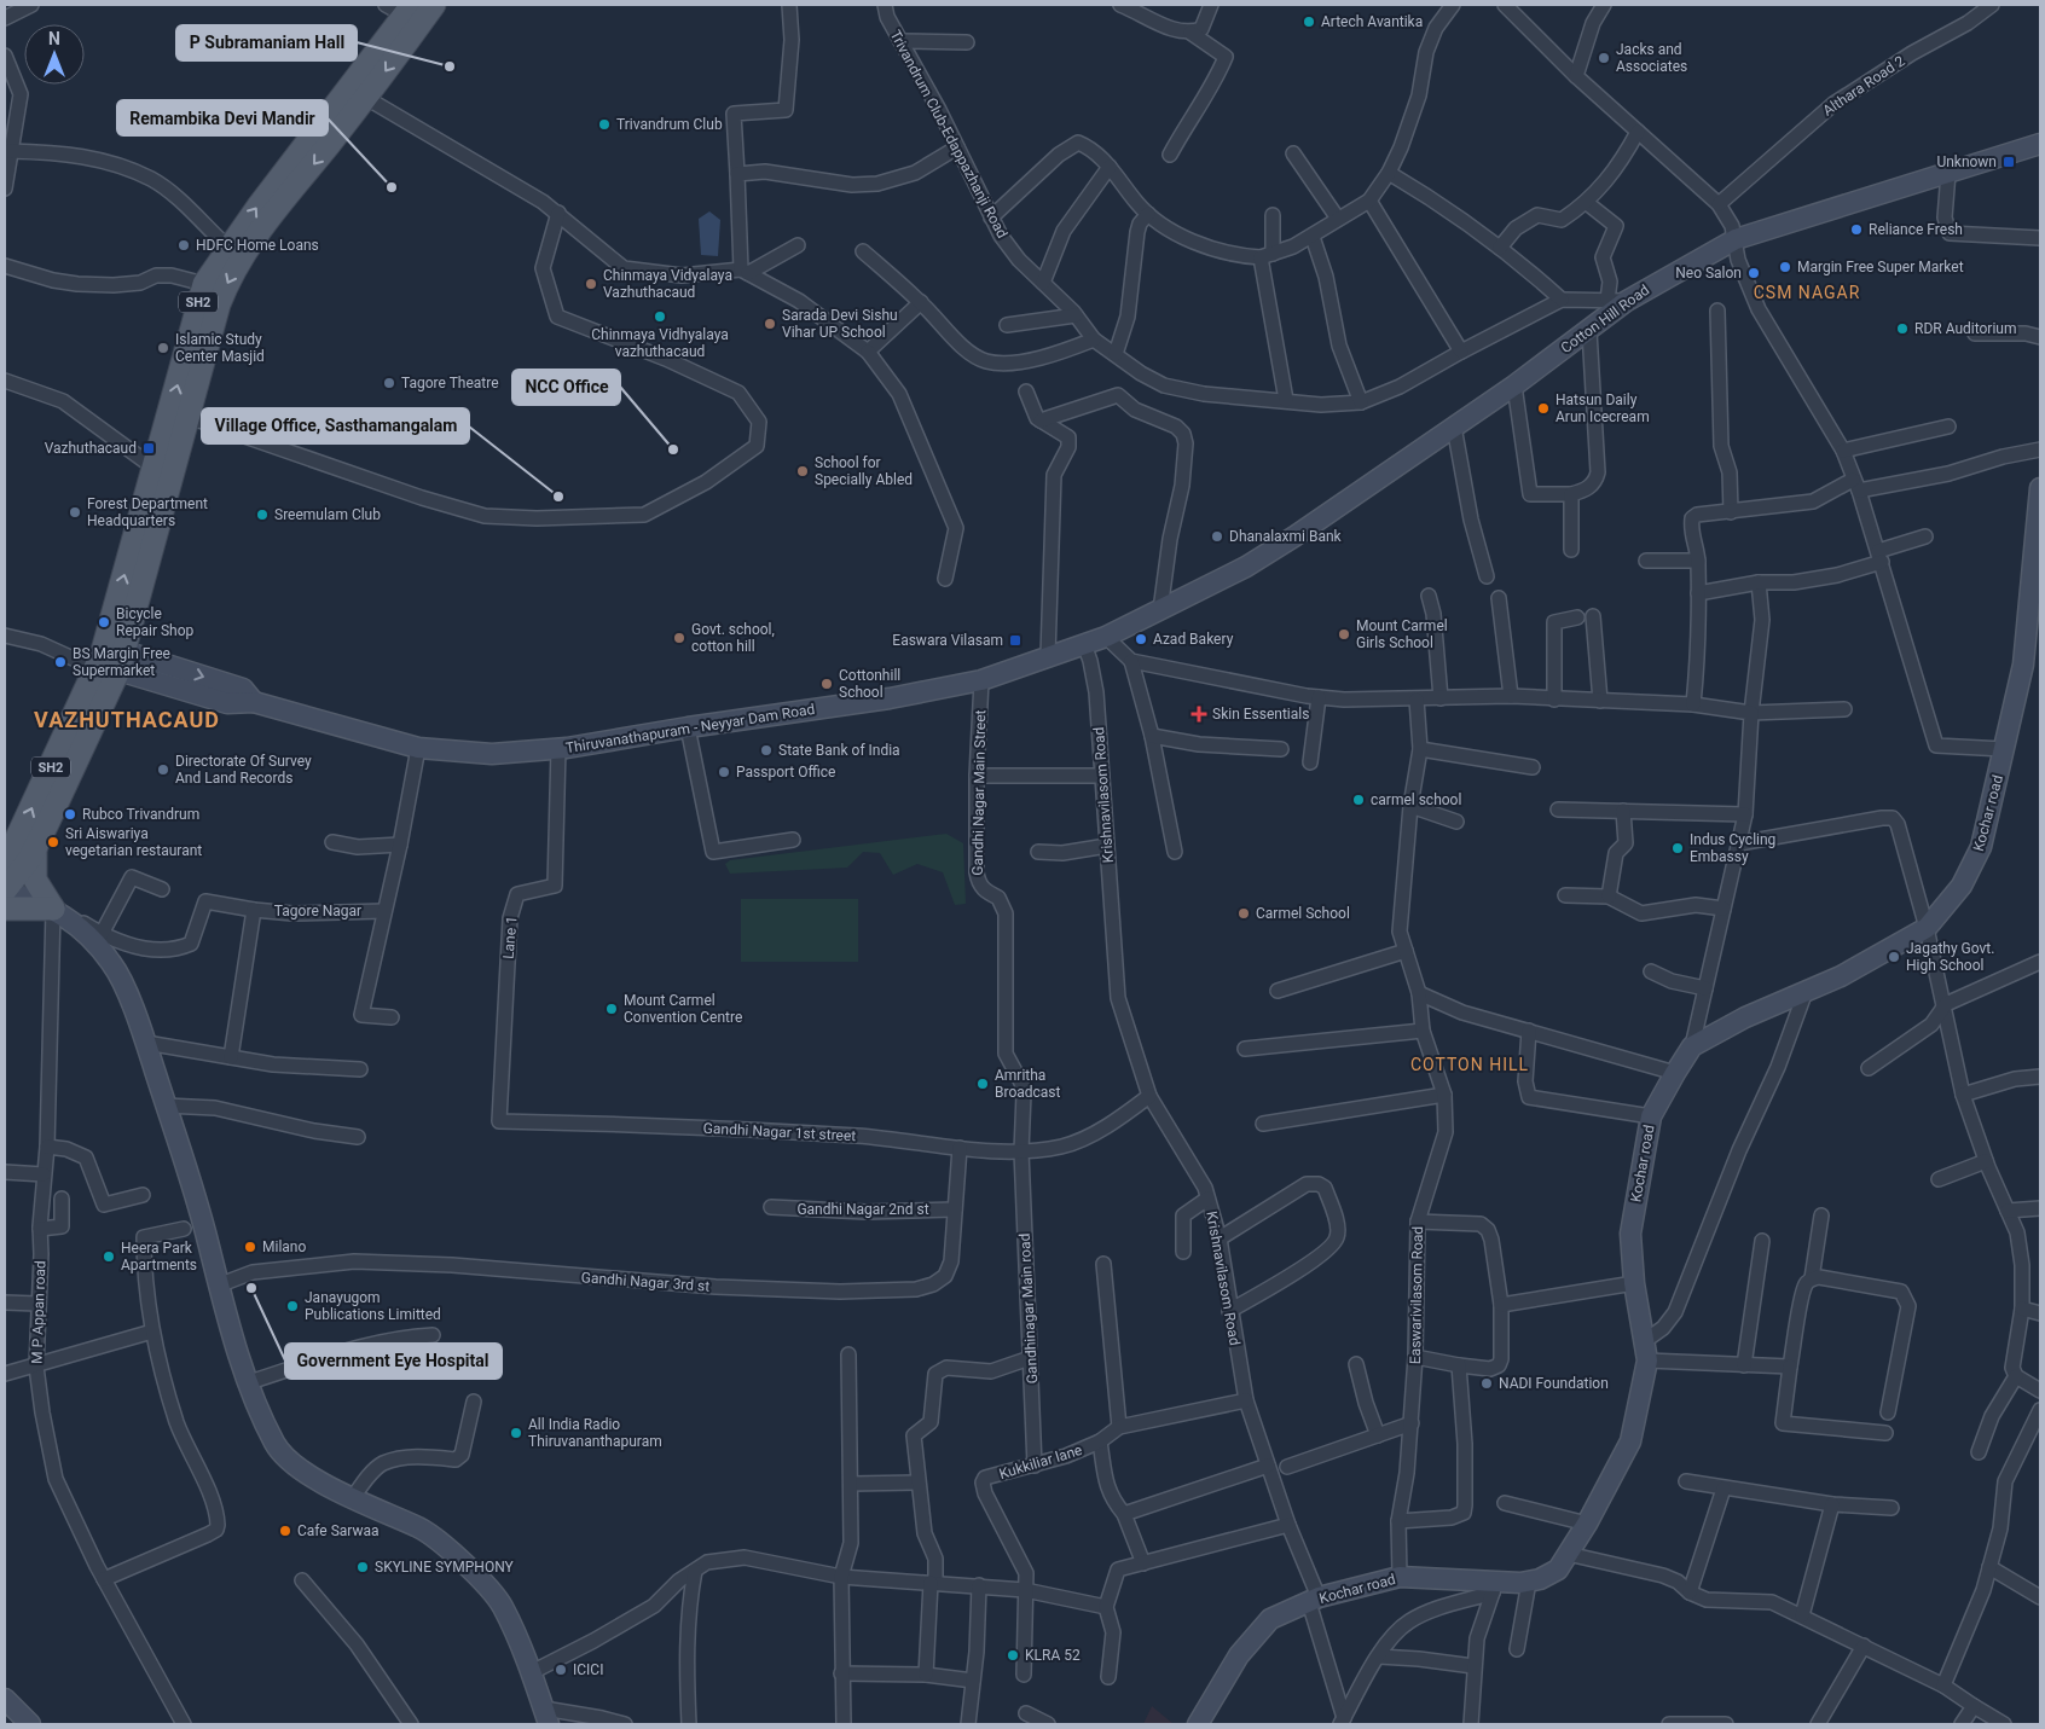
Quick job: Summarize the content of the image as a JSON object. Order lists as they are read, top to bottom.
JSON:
{
  "streets": {
    "main road": [
      "SH2",
      "Cotton Hill Road",
      "Thiruvanathapuram - Neyyar Dam Road",
      "Kochar road"
    ],
    "street": [
      "Althara Road 2",
      "Trivandrum Club-Edappazhanji Road",
      "Gandhi Nagar Main Street",
      "Krishnavilasom Road",
      "Tagore Nagar",
      "Lane 1",
      "Gandhi Nagar 1st street",
      "Gandhi Nagar 2nd st",
      "Gandhi Nagar 3rd st",
      "Easwarivilasom Road",
      "Gandhinagar Main road",
      "M P Appan road",
      "Kukkiliar lane"
    ]
  },
  "crossings": [
    ["Trivandrum Club-Edappazhanji Road", "Cotton Hill Road"],
    ["SH2", "Thiruvanathapuram - Neyyar Dam Road"],
    ["Cotton Hill Road", "Thiruvanathapuram - Neyyar Dam Road"],
    ["Thiruvanathapuram - Neyyar Dam Road", "Gandhi Nagar Main Street"],
    ["Thiruvanathapuram - Neyyar Dam Road", "Krishnavilasom Road"],
    ["Thiruvanathapuram - Neyyar Dam Road", "Tagore Nagar"],
    ["Thiruvanathapuram - Neyyar Dam Road", "Lane 1"],
    ["Gandhi Nagar Main Street", "Gandhinagar Main road"],
    ["Krishnavilasom Road", "Kochar road"],
    ["Krishnavilasom Road", "Kukkiliar lane"],
    ["Kochar road", "Easwarivilasom Road"],
    ["Tagore Nagar", "M P Appan road"],
    ["Lane 1", "Gandhi Nagar 1st street"],
    ["Gandhi Nagar 1st street", "Gandhi Nagar 3rd st"],
    ["Gandhi Nagar 2nd st", "Gandhi Nagar 3rd st"],
    ["Gandhinagar Main road", "Kukkiliar lane"]
  ],
  "districts": ["CSM NAGAR", "VAZHUTHACAUD", "COTTON HILL"],
  "places": {
    "other": [
      "Artech Avantika",
      "Jacks and Associates",
      "P Subramaniam Hall",
      "Trivandrum Club",
      "Remambika Devi Mandir",
      "Reliance Fresh",
      "HDFC Home Loans",
      "Margin Free Super Market",
      "Neo Salon",
      "Chinmaya Vidyalaya Vazhuthacaud",
      "Chinmaya Vidhyalaya vazhuthacaud",
      "Sarada Devi Sishu Vihar UP School",
      "RDR Auditorium",
      "Islamic Study Center Masjid",
      "Tagore Theatre",
      "Hatsun Daily Arun Icecream",
      "NCC Office",
      "School for Specially Abled",
      "Village Office, Sasthamangalam",
      "Forest Department Headquarters",
      "Sreemulam Club",
      "Dhanalaxmi Bank",
      "Bicycle Repair Shop",
      "Mount Carmel Girls School",
      "Govt. school, cotton hill",
      "Azad Bakery",
      "BS Margin Free Supermarket",
      "Cottonhill School",
      "State Bank of India",
      "Directorate Of Survey And Land Records",
      "Passport Office",
      "carmel school",
      "Rubco Trivandrum",
      "Sri Aiswariya vegetarian restaurant",
      "Indus Cycling Embassy",
      "Carmel School",
      "Jagathy Govt. High School",
      "Mount Carmel Convention Centre",
      "Amritha Broadcast",
      "Milano",
      "Heera Park Apartments",
      "Government Eye Hospital",
      "Janayugom Publications Limitted",
      "NADI Foundation",
      "All India Radio Thiruvananthapuram",
      "Cafe Sarwaa",
      "SKYLINE SYMPHONY",
      "KLRA 52",
      "ICICI"
    ],
    "transit": ["Unknown", "Vazhuthacaud", "Easwara Vilasam"],
    "health": ["Skin Essentials"]
  },
  "north": "top"
}
